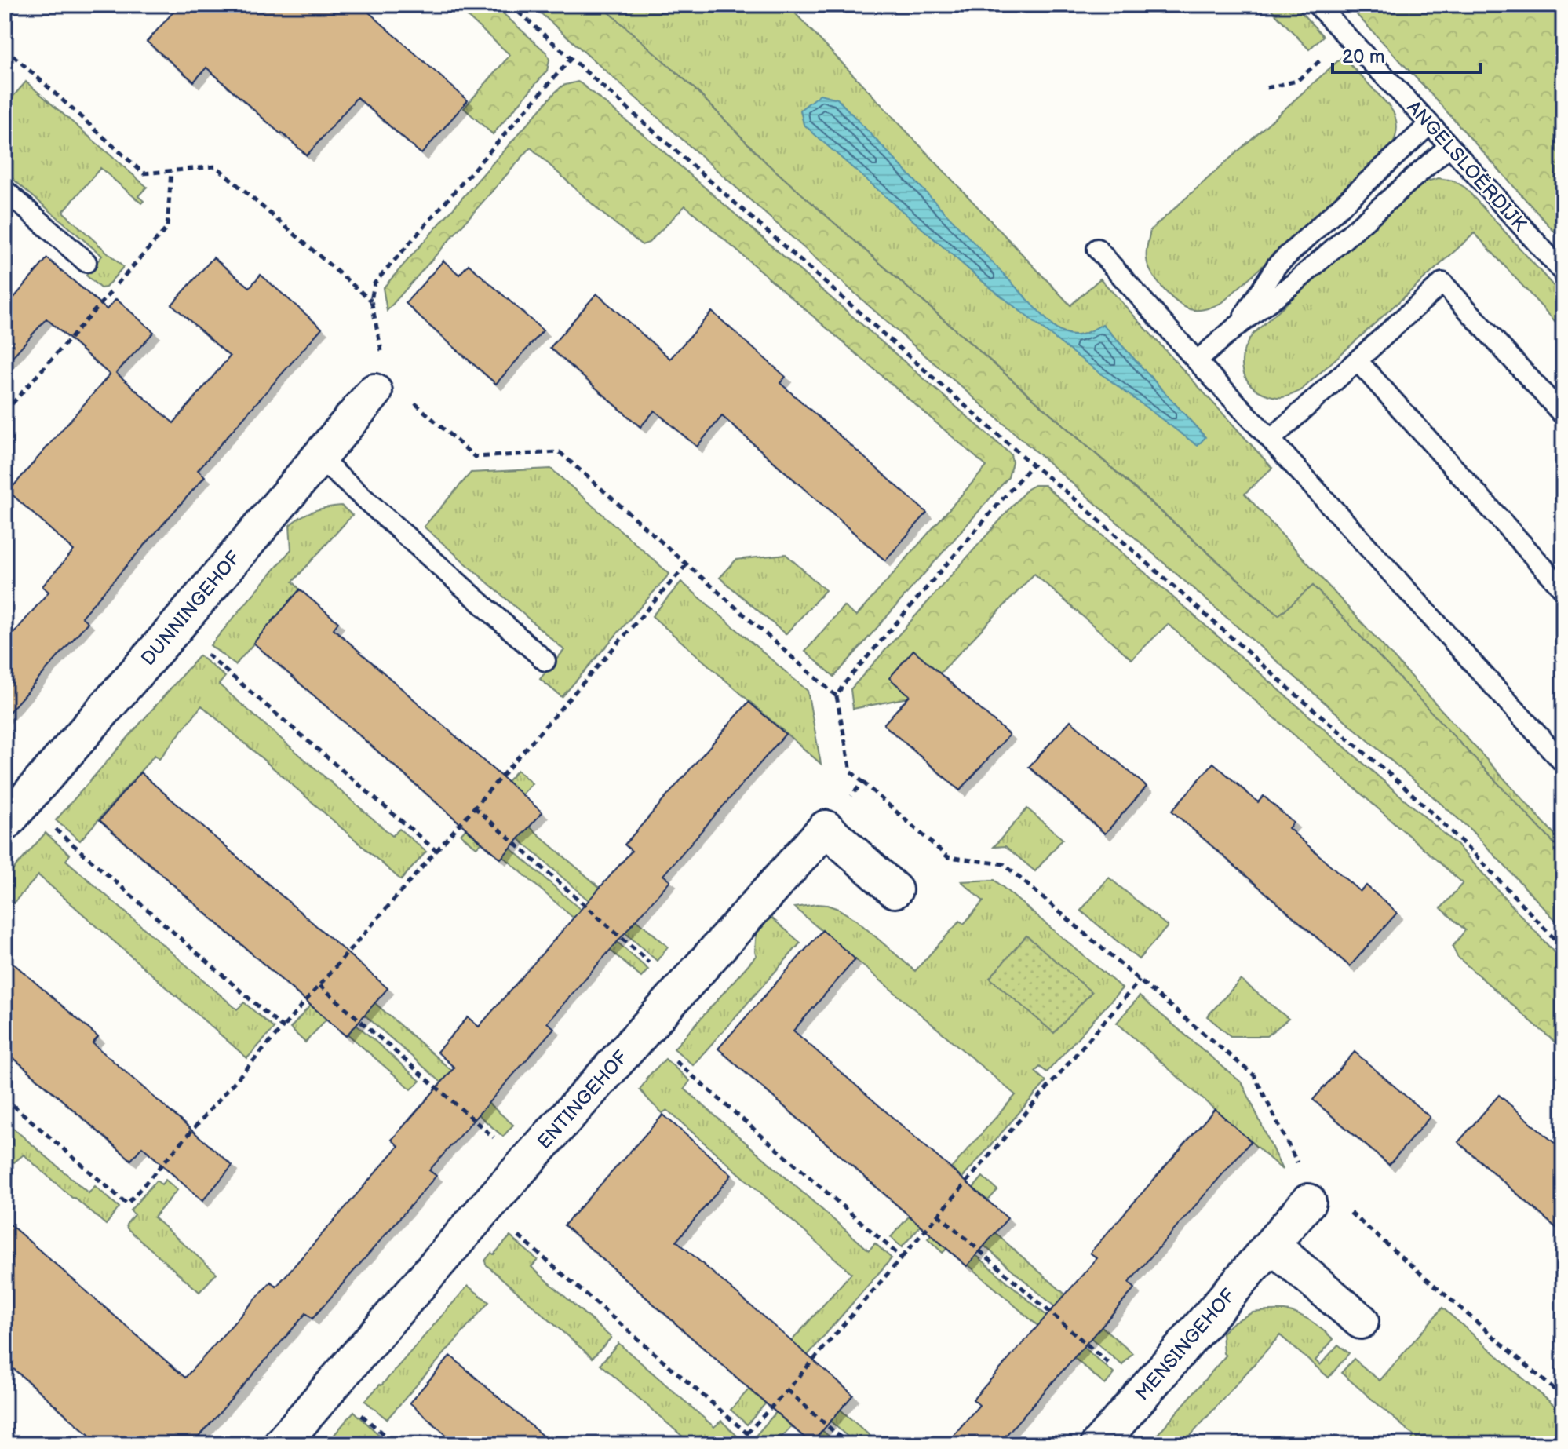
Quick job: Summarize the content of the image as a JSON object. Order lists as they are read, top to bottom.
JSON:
{
  "streets": {
    "street": ["DUNNINGEHOF", "ENTINGEHOF", "MENSINGEHOF"],
    "lane": ["ANGELSLOËRDIJK"]
  },
  "scale_bar": "20 m"
}
